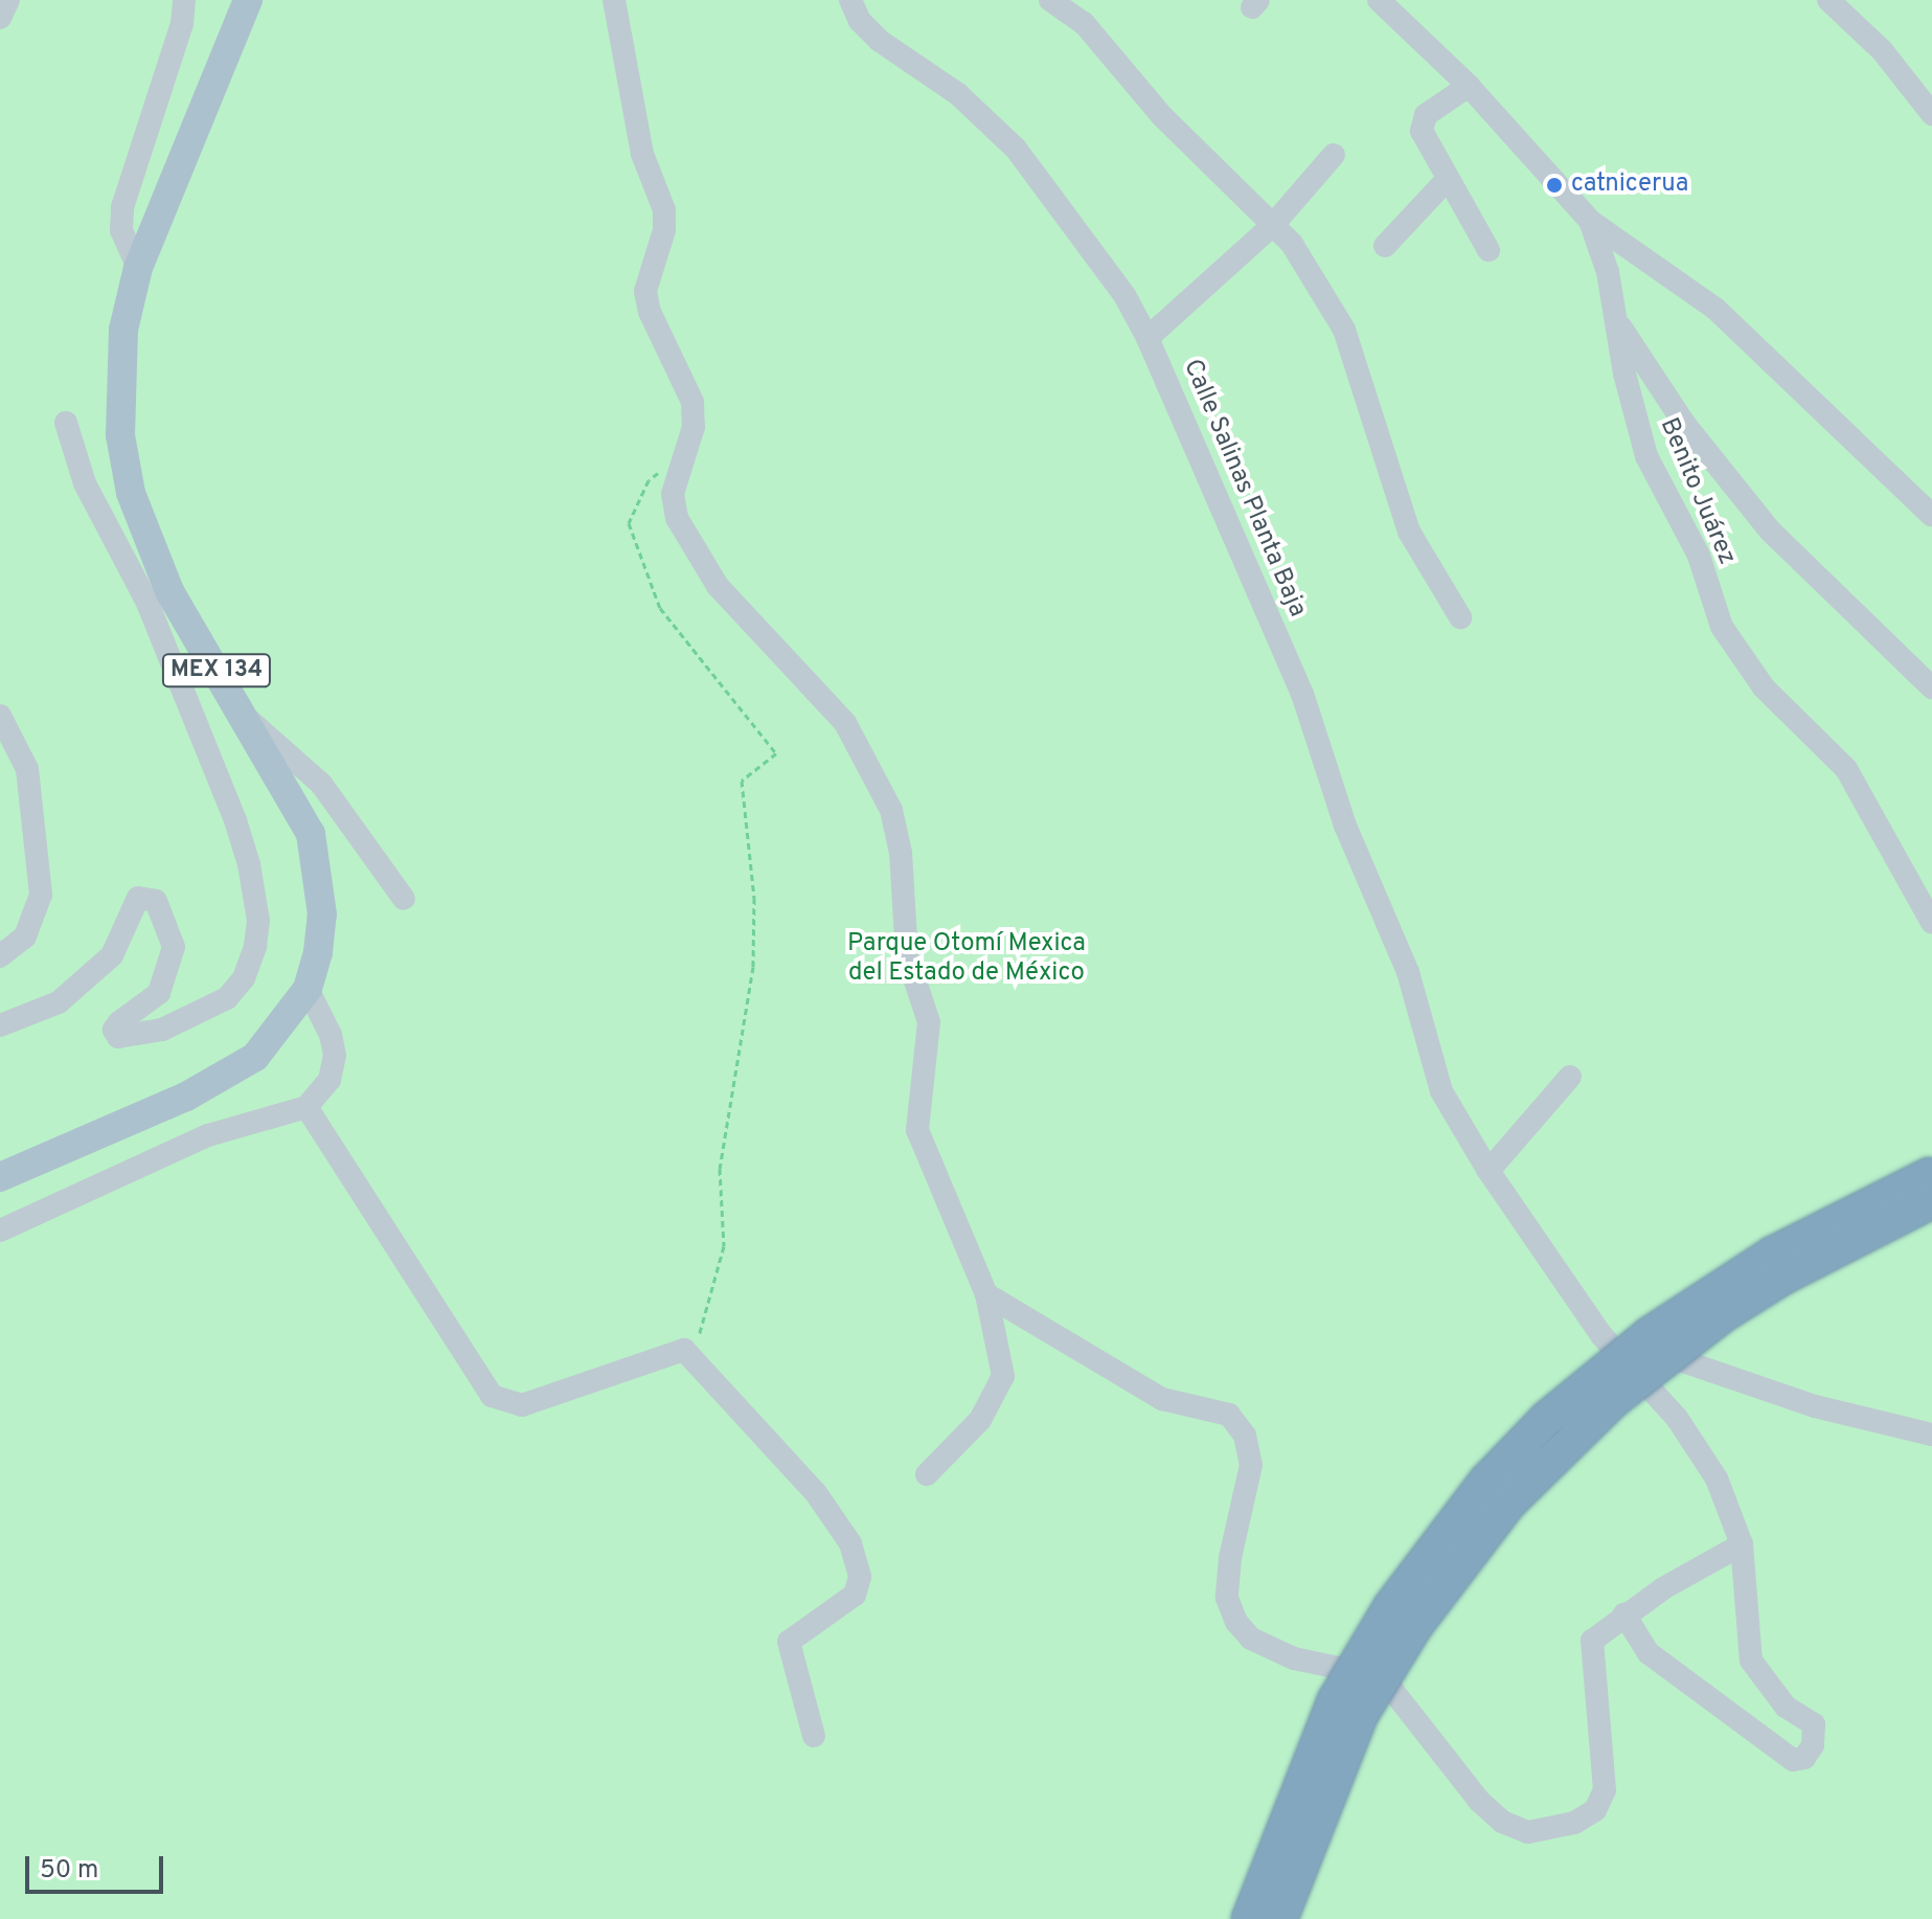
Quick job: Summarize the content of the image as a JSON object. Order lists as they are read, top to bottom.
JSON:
{
  "streets": {
    "main road": ["MEX 134"],
    "street": ["Calle Salinas Planta Baja", "Benito Juárez"]
  },
  "parks": ["Parque Otomí Mexica del Estado de México"],
  "places": ["catnicerua"],
  "scale_bar": "50 m"
}
